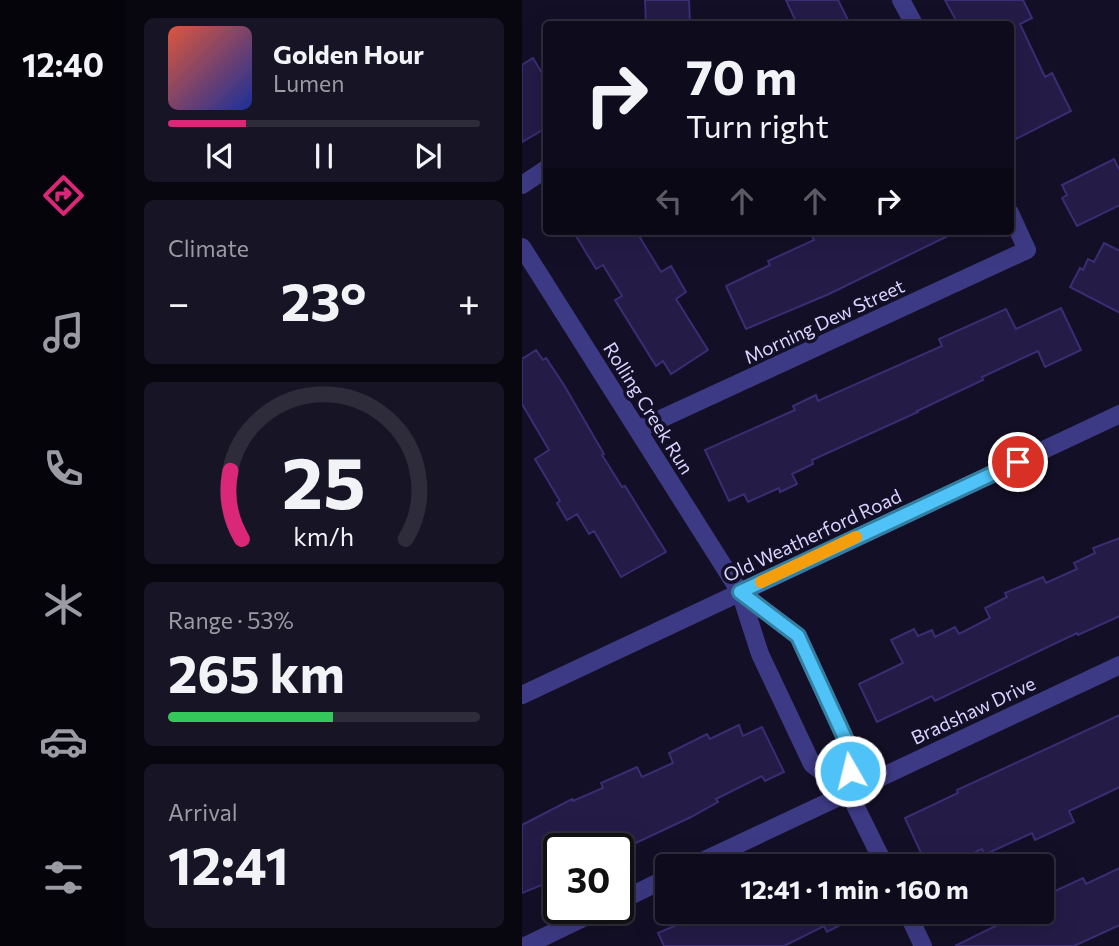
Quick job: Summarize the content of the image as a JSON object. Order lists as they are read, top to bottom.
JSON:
{
  "streets": {
    "street": [
      "Morning Dew Street",
      "Rolling Creek Run",
      "Old Weatherford Road",
      "Bradshaw Drive"
    ]
  },
  "crossings": [
    ["Morning Dew Street", "Rolling Creek Run"],
    ["Rolling Creek Run", "Old Weatherford Road"]
  ],
  "page": {
    "tabs": "12:40",
    "turn": ["70 m", "Turn right"],
    "song": ["Golden Hour", "Lumen"],
    "tile": [
      "Climate",
      ["Range · 53%", "265 km"],
      ["Arrival", "12:41"]
    ],
    "heat": ["−", "23°", "+"],
    "limit": "30",
    "trip": "12:41 · 1 min · 160 m",
    "gauge": ["25", "km/h"]
  }
}
